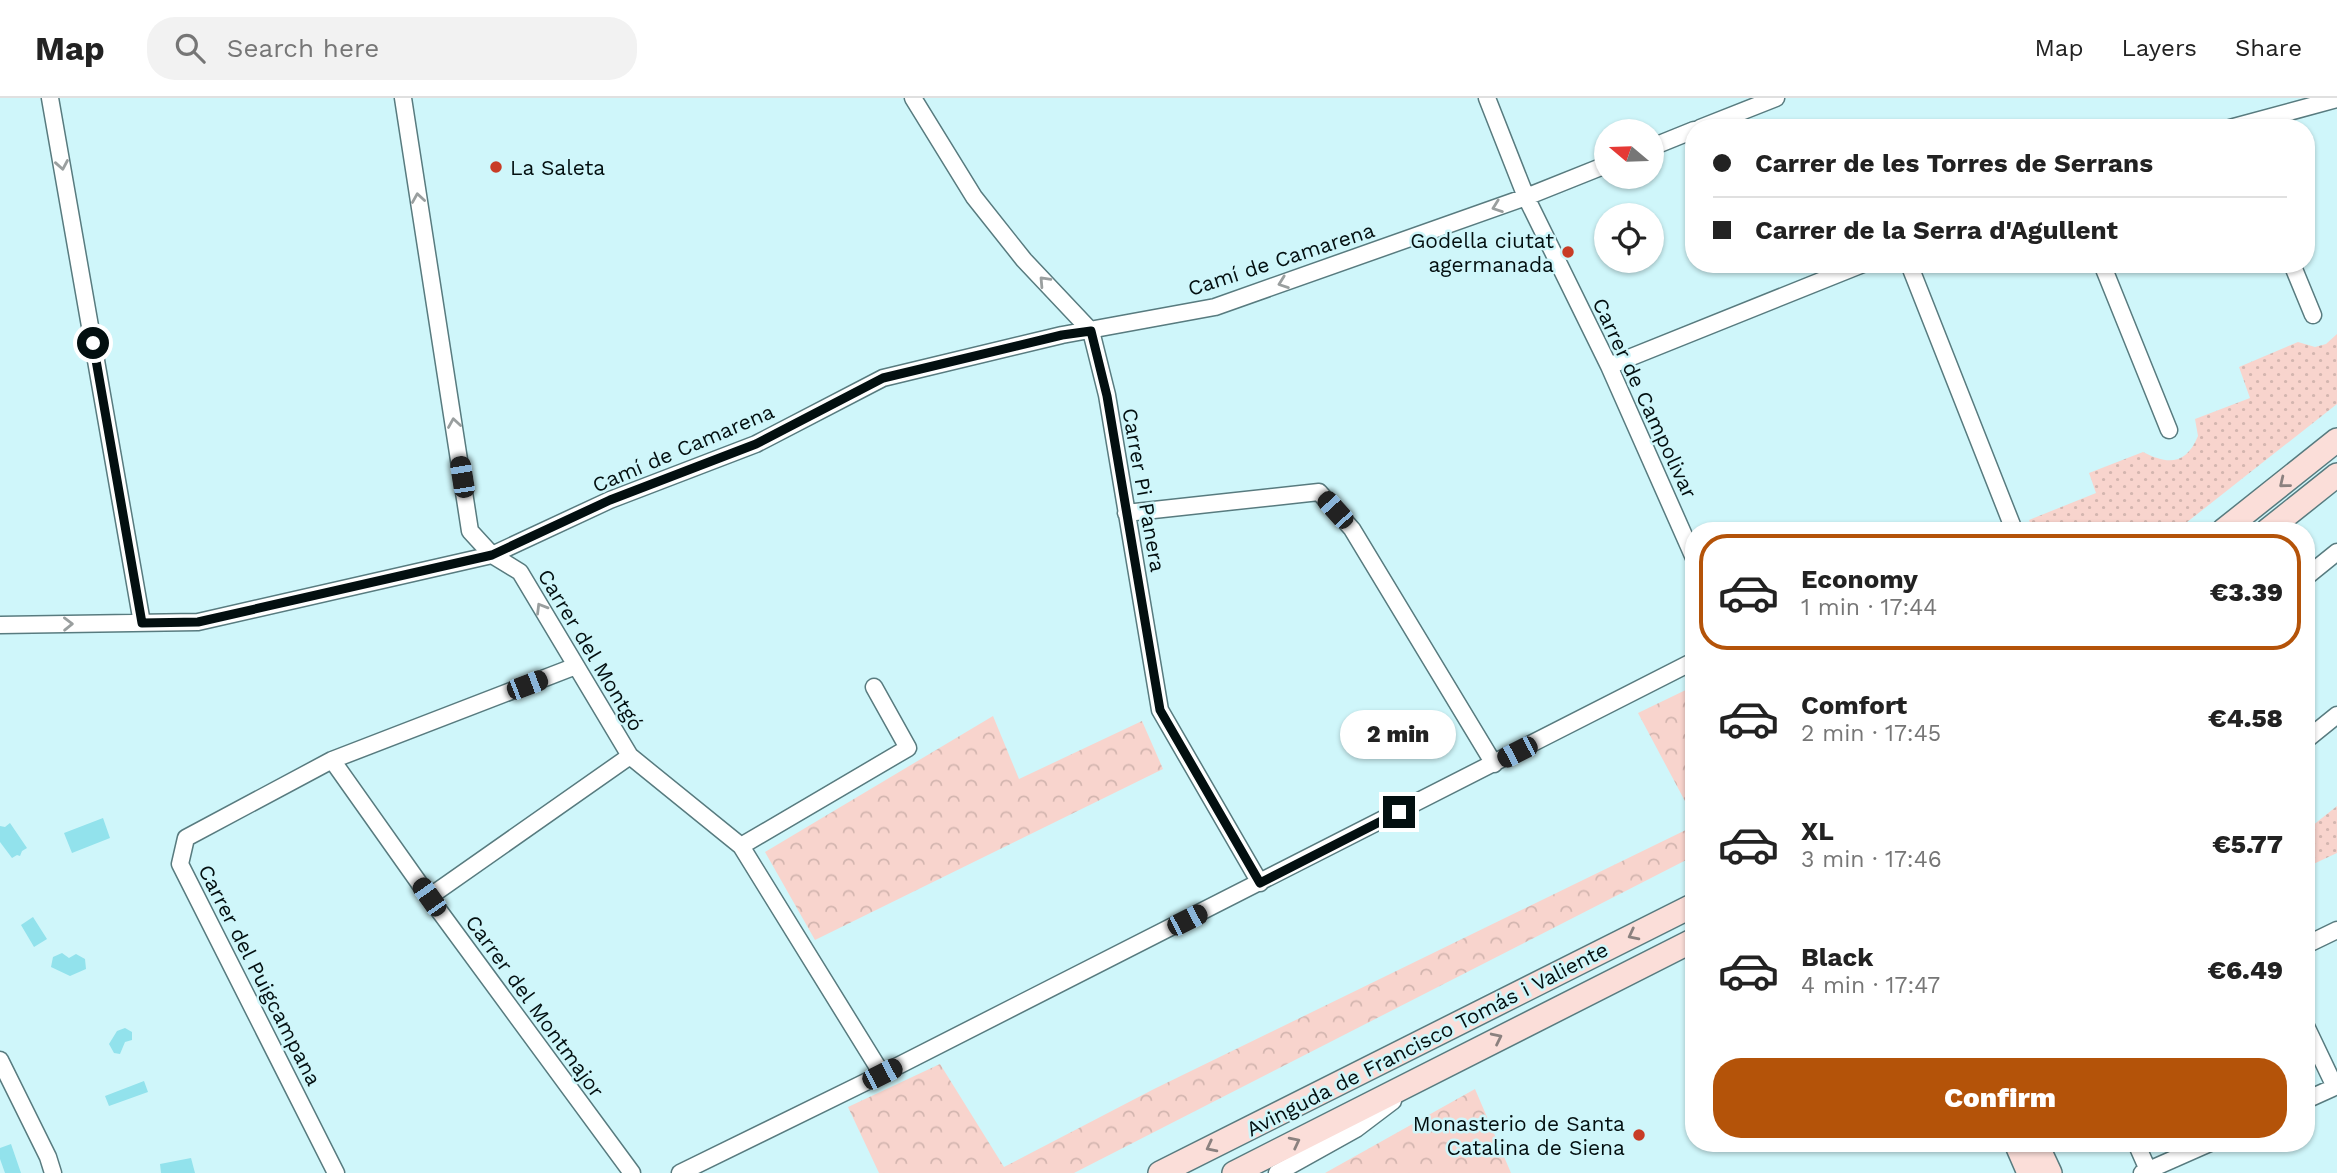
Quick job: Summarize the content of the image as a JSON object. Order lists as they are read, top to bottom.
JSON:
{
  "streets": {
    "main road": ["Avinguda de Francisco Tomás i Valiente"],
    "street": [
      "Camí de Camarena",
      "Carrer de Campolivar",
      "Carrer Pi Panera",
      "Carrer del Montgó",
      "Carrer del Puigcampana",
      "Carrer del Montmajor"
    ]
  },
  "crossings": [
    ["Camí de Camarena", "Carrer de Campolivar"],
    ["Camí de Camarena", "Carrer Pi Panera"],
    ["Camí de Camarena", "Carrer del Montgó"],
    ["Carrer del Montgó", "Carrer del Puigcampana"],
    ["Carrer del Puigcampana", "Carrer del Montmajor"]
  ],
  "one_way": ["Carrer del Montgó"],
  "places": ["La Saleta", "Godella ciutat agermanada", "Monasterio de Santa Catalina de Siena"],
  "north": "left",
  "page": {
    "header": "Map",
    "search": "Search here",
    "nav": ["Map", "Layers", "Share"],
    "banner": ["Carrer de les Torres de Serrans", "Carrer de la Serra d'Agullent"],
    "list": [
      {
        "name": "Economy",
        "note": "1 min · 17:44",
        "value": "€3.39"
      },
      {
        "name": "Comfort",
        "note": "2 min · 17:45",
        "value": "€4.58"
      },
      {
        "name": "XL",
        "note": "3 min · 17:46",
        "value": "€5.77"
      },
      {
        "name": "Black",
        "note": "4 min · 17:47",
        "value": "€6.49"
      }
    ],
    "bubble": "2 min",
    "buttons": "Confirm"
  }
}
